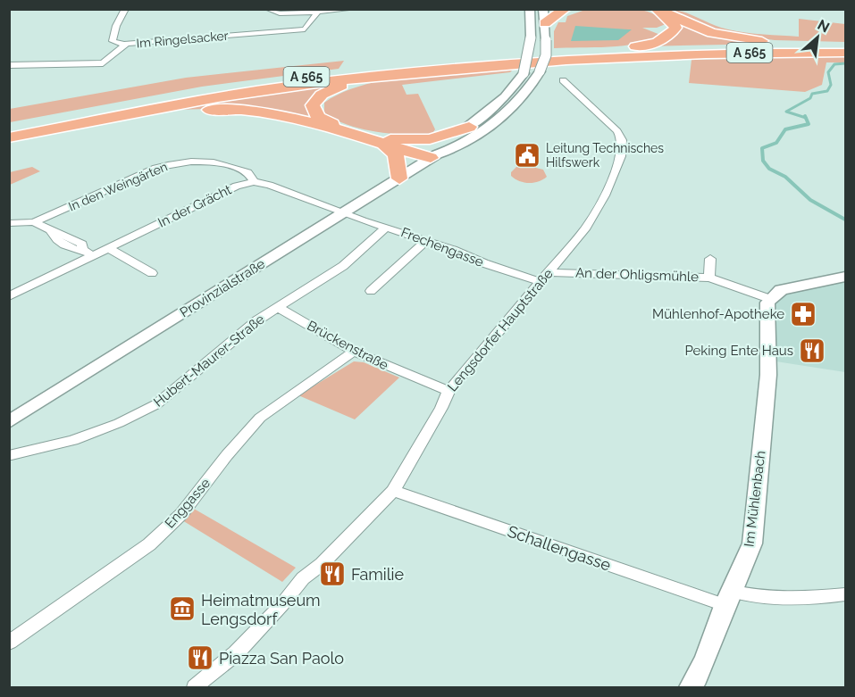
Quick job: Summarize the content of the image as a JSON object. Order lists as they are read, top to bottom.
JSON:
{
  "streets": {
    "highway": ["A 565"],
    "main road": ["Provinzialstraße", "Im Mühlenbach"],
    "street": [
      "Im Ringelsacker",
      "In den Weingärten",
      "In der Grächt",
      "Frechengasse",
      "An der Ohligsmühle",
      "Lengsdorfer Hauptstraße",
      "Brückenstraße",
      "Hubert-Maurer-Straße",
      "Enggasse",
      "Schallengasse"
    ]
  },
  "crossings": [
    ["In den Weingärten", "In der Grächt"],
    ["Frechengasse", "Provinzialstraße"],
    ["Frechengasse", "Lengsdorfer Hauptstraße"],
    ["Frechengasse", "Hubert-Maurer-Straße"],
    ["An der Ohligsmühle", "Lengsdorfer Hauptstraße"],
    ["An der Ohligsmühle", "Im Mühlenbach"],
    ["Lengsdorfer Hauptstraße", "Brückenstraße"],
    ["Lengsdorfer Hauptstraße", "Schallengasse"],
    ["Brückenstraße", "Hubert-Maurer-Straße"],
    ["Brückenstraße", "Enggasse"],
    ["Im Mühlenbach", "Schallengasse"]
  ],
  "places": {
    "public building": ["Leitung Technisches Hilfswerk"],
    "pharmacy": ["Mühlenhof-Apotheke"],
    "restaurant": ["Peking Ente Haus", "Familie", "Piazza San Paolo"],
    "museum": ["Heimatmuseum Lengsdorf"]
  },
  "north": "top right"
}
